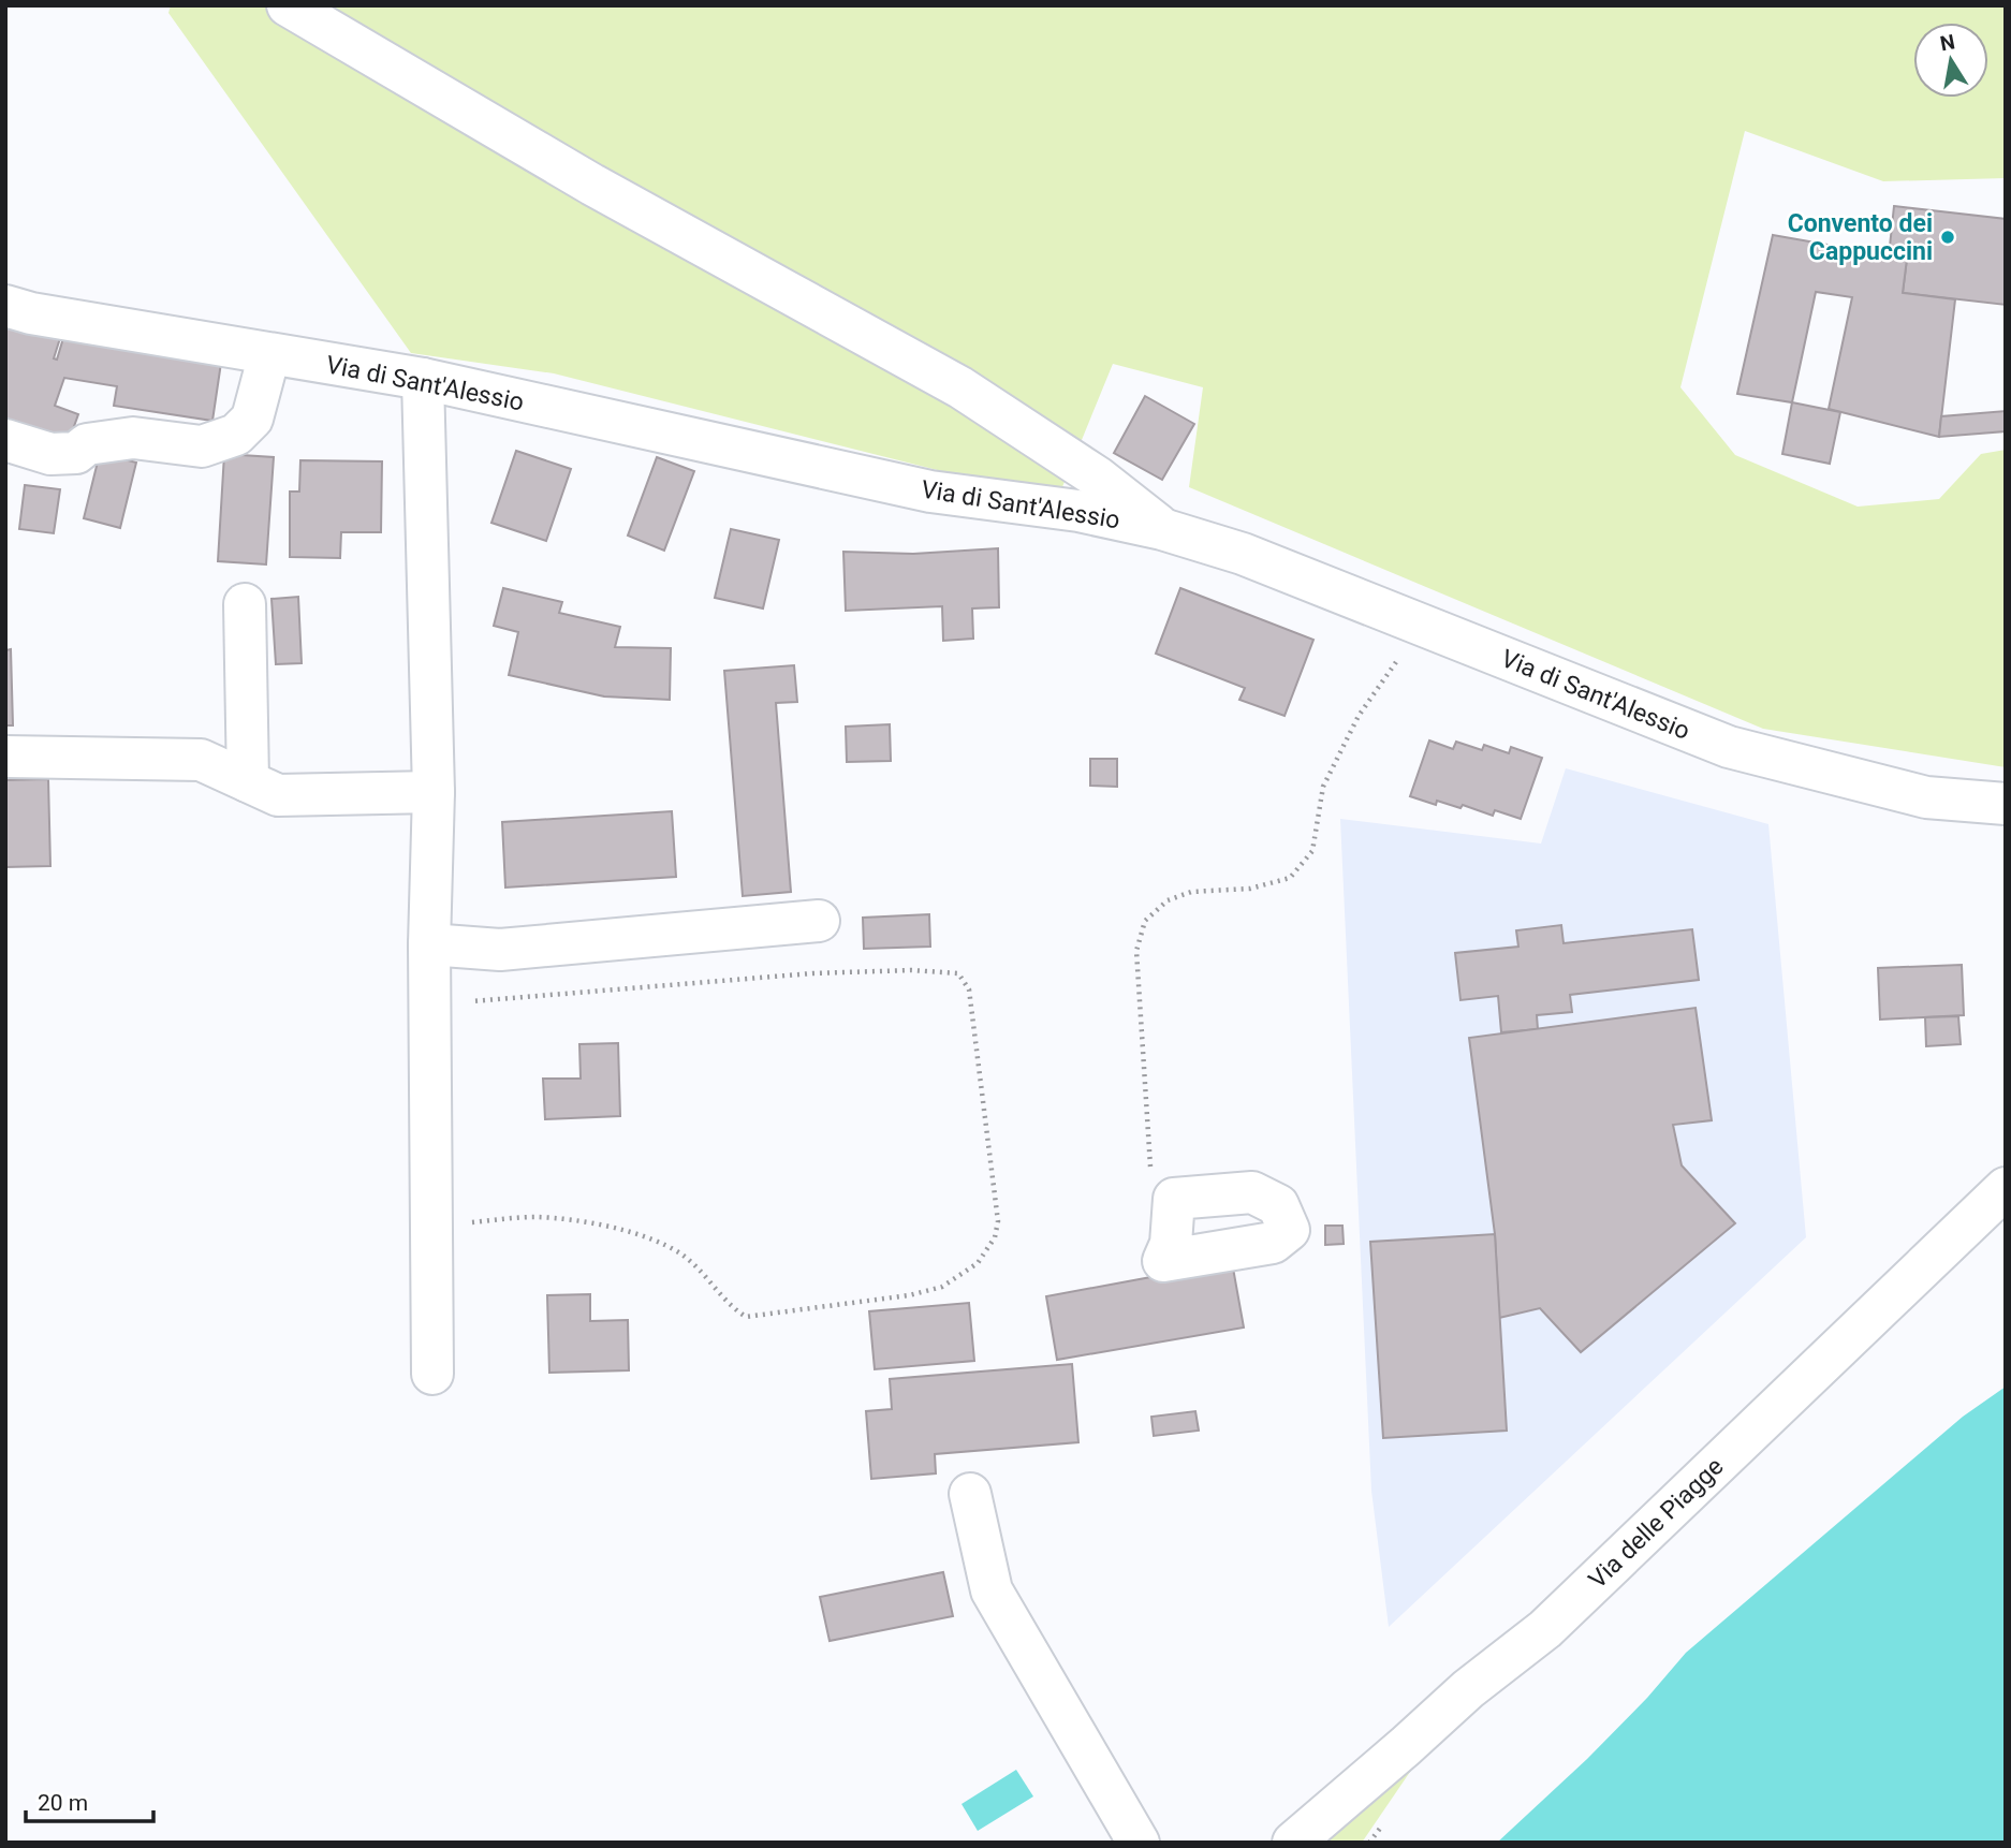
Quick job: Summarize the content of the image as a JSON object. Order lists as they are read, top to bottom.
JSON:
{
  "streets": {
    "street": ["Via di Sant'Alessio", "Via delle Piagge"]
  },
  "places": ["Convento dei Cappuccini"],
  "scale_bar": "20 m",
  "north": "top"
}
